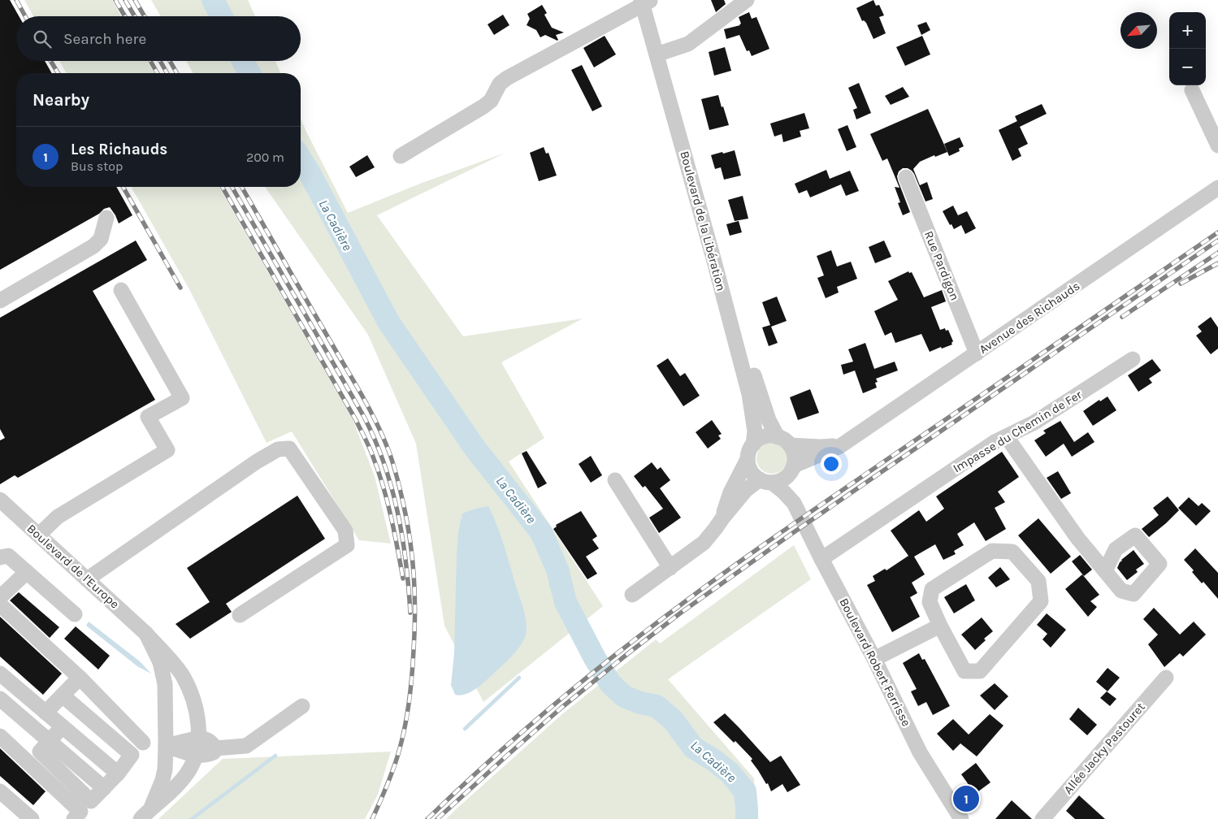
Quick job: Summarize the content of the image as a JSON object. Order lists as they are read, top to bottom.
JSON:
{
  "streets": {
    "street": [
      "Boulevard de la Libération",
      "Rue Pardigon",
      "Avenue des Richauds",
      "Impasse du Chemin de Fer",
      "Boulevard de l'Europe",
      "Boulevard Robert Ferrisse",
      "Allée Jacky Pastouret"
    ]
  },
  "crossings": [
    ["Boulevard de la Libération", "Avenue des Richauds"],
    ["Boulevard de la Libération", "Boulevard Robert Ferrisse"],
    ["Rue Pardigon", "Avenue des Richauds"],
    ["Avenue des Richauds", "Boulevard Robert Ferrisse"],
    ["Impasse du Chemin de Fer", "Boulevard Robert Ferrisse"]
  ],
  "water": ["La Cadière"],
  "north": "bottom left",
  "page": {
    "map_buttons": ["+", "−"],
    "search": "Search here",
    "heading": "Nearby",
    "list": [
      {
        "mark": "1",
        "name": "Les Richauds",
        "note": "Bus stop",
        "value": "200 m"
      }
    ],
    "pins": "1"
  }
}
